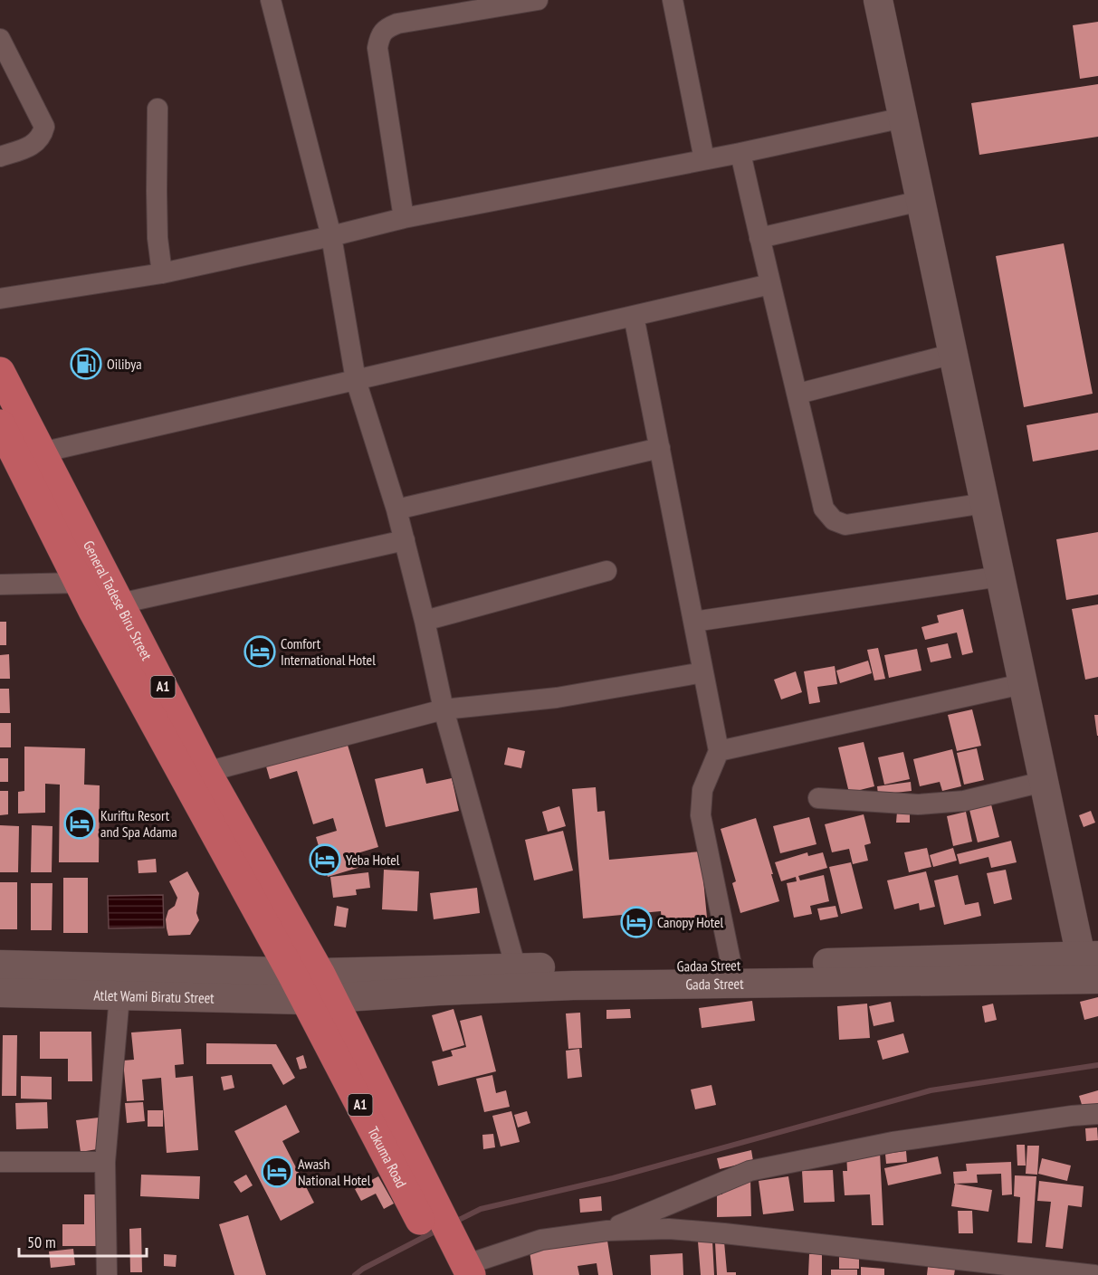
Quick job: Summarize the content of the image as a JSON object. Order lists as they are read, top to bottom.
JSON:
{
  "streets": {
    "main road": [
      "General Tadese Biru Street",
      "A1",
      "Gadaa Street",
      "Gada Street",
      "Atlet Wami Biratu Street",
      "Tokuma Road"
    ]
  },
  "crossings": [
    ["General Tadese Biru Street", "Gadaa Street"],
    ["General Tadese Biru Street", "Gada Street"],
    ["General Tadese Biru Street", "Atlet Wami Biratu Street"],
    ["General Tadese Biru Street", "Tokuma Road"],
    ["Gadaa Street", "Gada Street"],
    ["Gadaa Street", "Atlet Wami Biratu Street"],
    ["Gadaa Street", "Tokuma Road"],
    ["Gada Street", "Atlet Wami Biratu Street"],
    ["Gada Street", "Tokuma Road"],
    ["Atlet Wami Biratu Street", "Tokuma Road"]
  ],
  "places": {
    "fuel station": ["Oilibya"],
    "hotel": [
      "Comfort International Hotel",
      "Kuriftu Resort and Spa Adama",
      "Yeba Hotel",
      "Canopy Hotel",
      "Awash National Hotel"
    ]
  },
  "scale_bar": "50 m"
}
